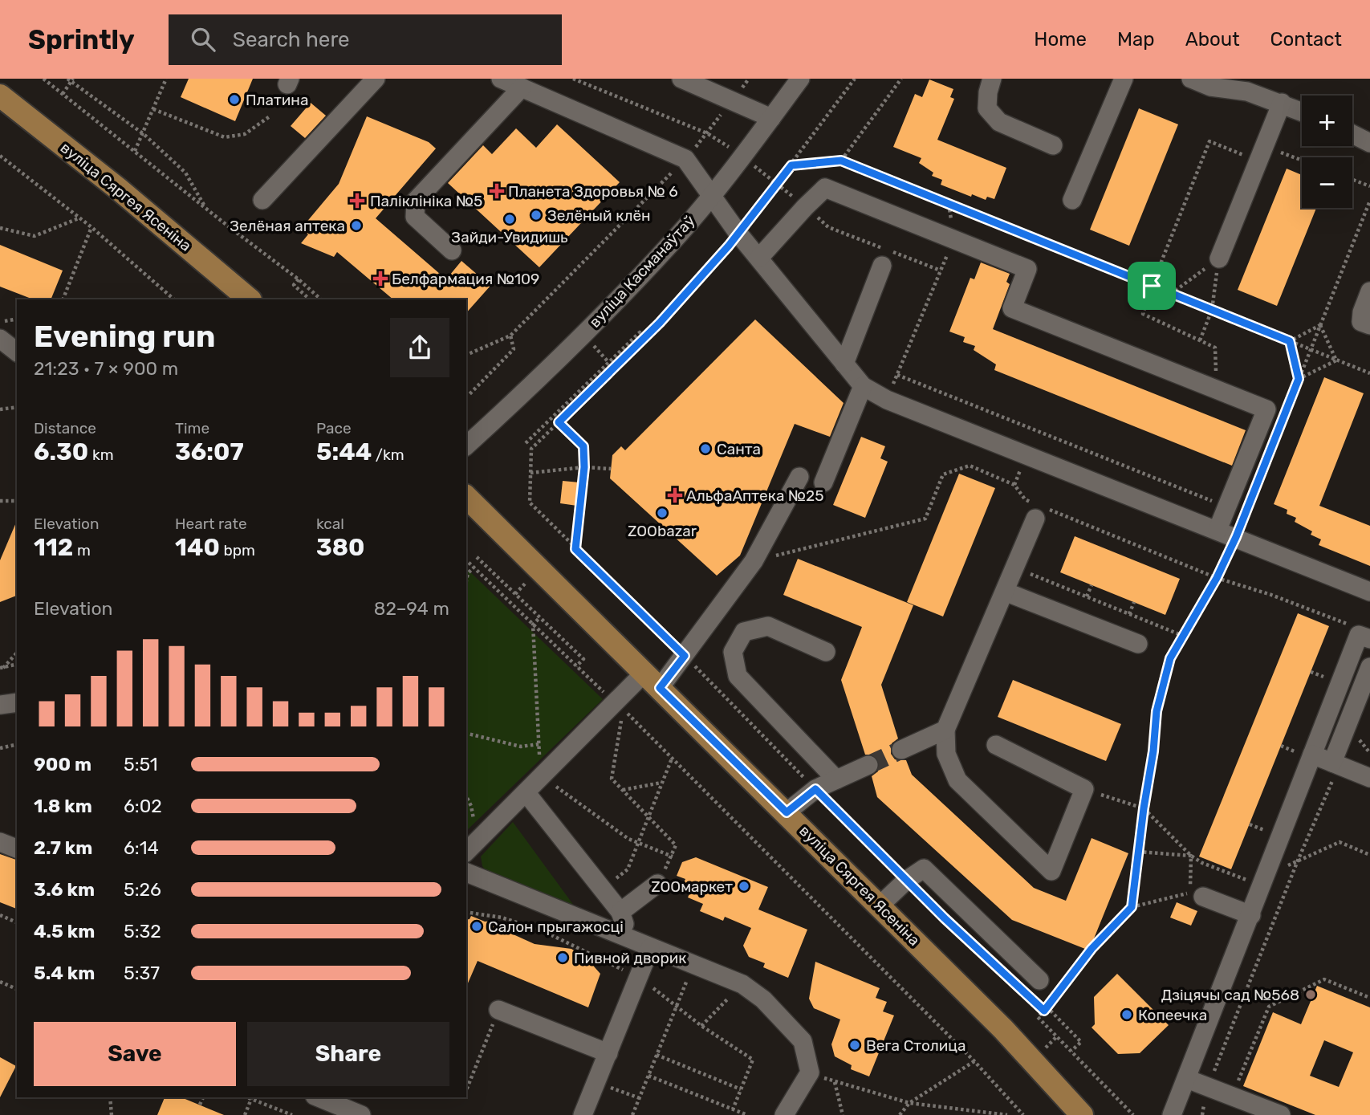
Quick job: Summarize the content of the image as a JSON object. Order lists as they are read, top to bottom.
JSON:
{
  "streets": {
    "main road": ["вуліца Сяргея Ясеніна"],
    "street": ["вуліца Касманаўтаў"]
  },
  "places": {
    "other": [
      "Платина",
      "Зелёный клён",
      "Зайди-Увидишь",
      "Зелёная аптека",
      "Санта",
      "ZOObazar",
      "ZOOмаркет",
      "Салон прыгажосці",
      "Пивной дворик",
      "Дзіцячы сад №568",
      "Копеечка",
      "Вега Столица"
    ],
    "health": [
      "Планета Здоровья № 6",
      "Паліклініка №5",
      "Белфармация №109",
      "АльфаАптека №25"
    ]
  },
  "page": {
    "header": "Sprintly",
    "search": "Search here",
    "nav": [
      "Home",
      "Map",
      "About",
      "Contact"
    ],
    "map_buttons": ["+", "−"],
    "heading": ["Evening run", "21:23 · 7 × 900 m"],
    "stats": [
      ["Distance", "6.30 km"],
      ["Time", "36:07"],
      ["Pace", "5:44 /km"],
      ["Elevation", "112 m"],
      ["Heart rate", "140 bpm"],
      ["kcal", "380"]
    ],
    "chart": ["Elevation", "82–94 m"],
    "list": [
      {
        "name": "900 m",
        "note": "5:51"
      },
      {
        "name": "1.8 km",
        "note": "6:02"
      },
      {
        "name": "2.7 km",
        "note": "6:14"
      },
      {
        "name": "3.6 km",
        "note": "5:26"
      },
      {
        "name": "4.5 km",
        "note": "5:32"
      },
      {
        "name": "5.4 km",
        "note": "5:37"
      }
    ],
    "buttons": ["Save", "Share"]
  }
}
